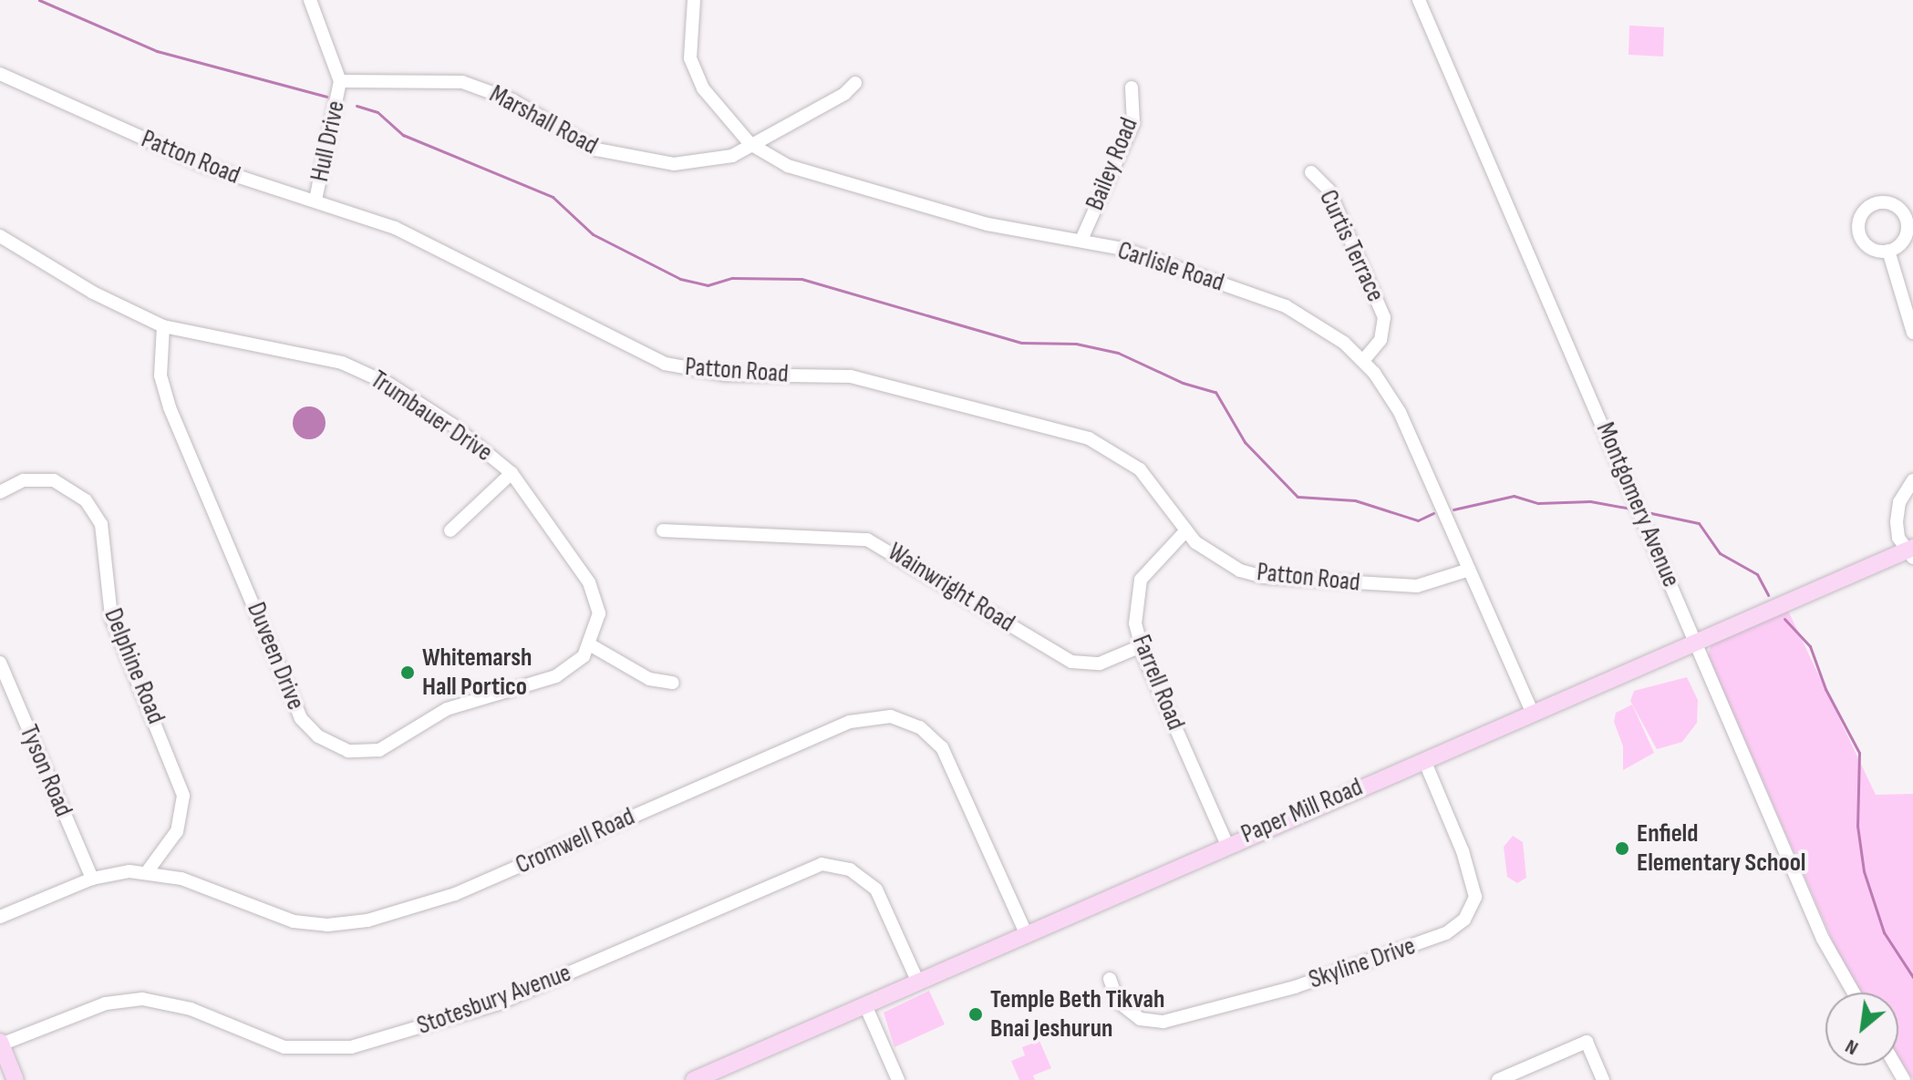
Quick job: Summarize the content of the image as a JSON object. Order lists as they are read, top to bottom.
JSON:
{
  "streets": {
    "main road": ["Paper Mill Road"],
    "street": [
      "Marshall Road",
      "Hull Drive",
      "Patton Road",
      "Bailey Road",
      "Curtis Terrace",
      "Carlisle Road",
      "Trumbauer Drive",
      "Montgomery Avenue",
      "Wainwright Road",
      "Duveen Drive",
      "Delphine Road",
      "Farrell Road",
      "Tyson Road",
      "Cromwell Road",
      "Skyline Drive",
      "Stotesbury Avenue"
    ]
  },
  "crossings": [
    ["Marshall Road", "Hull Drive"],
    ["Marshall Road", "Carlisle Road"],
    ["Hull Drive", "Patton Road"],
    ["Patton Road", "Carlisle Road"],
    ["Patton Road", "Farrell Road"],
    ["Bailey Road", "Carlisle Road"],
    ["Curtis Terrace", "Carlisle Road"],
    ["Carlisle Road", "Paper Mill Road"],
    ["Trumbauer Drive", "Duveen Drive"],
    ["Montgomery Avenue", "Paper Mill Road"],
    ["Wainwright Road", "Farrell Road"],
    ["Delphine Road", "Cromwell Road"],
    ["Farrell Road", "Paper Mill Road"],
    ["Tyson Road", "Cromwell Road"],
    ["Paper Mill Road", "Cromwell Road"],
    ["Paper Mill Road", "Skyline Drive"],
    ["Paper Mill Road", "Stotesbury Avenue"]
  ],
  "places": ["Whitemarsh Hall Portico", "Enfield Elementary School", "Temple Beth Tikvah Bnai Jeshurun"],
  "north": "bottom left"
}
